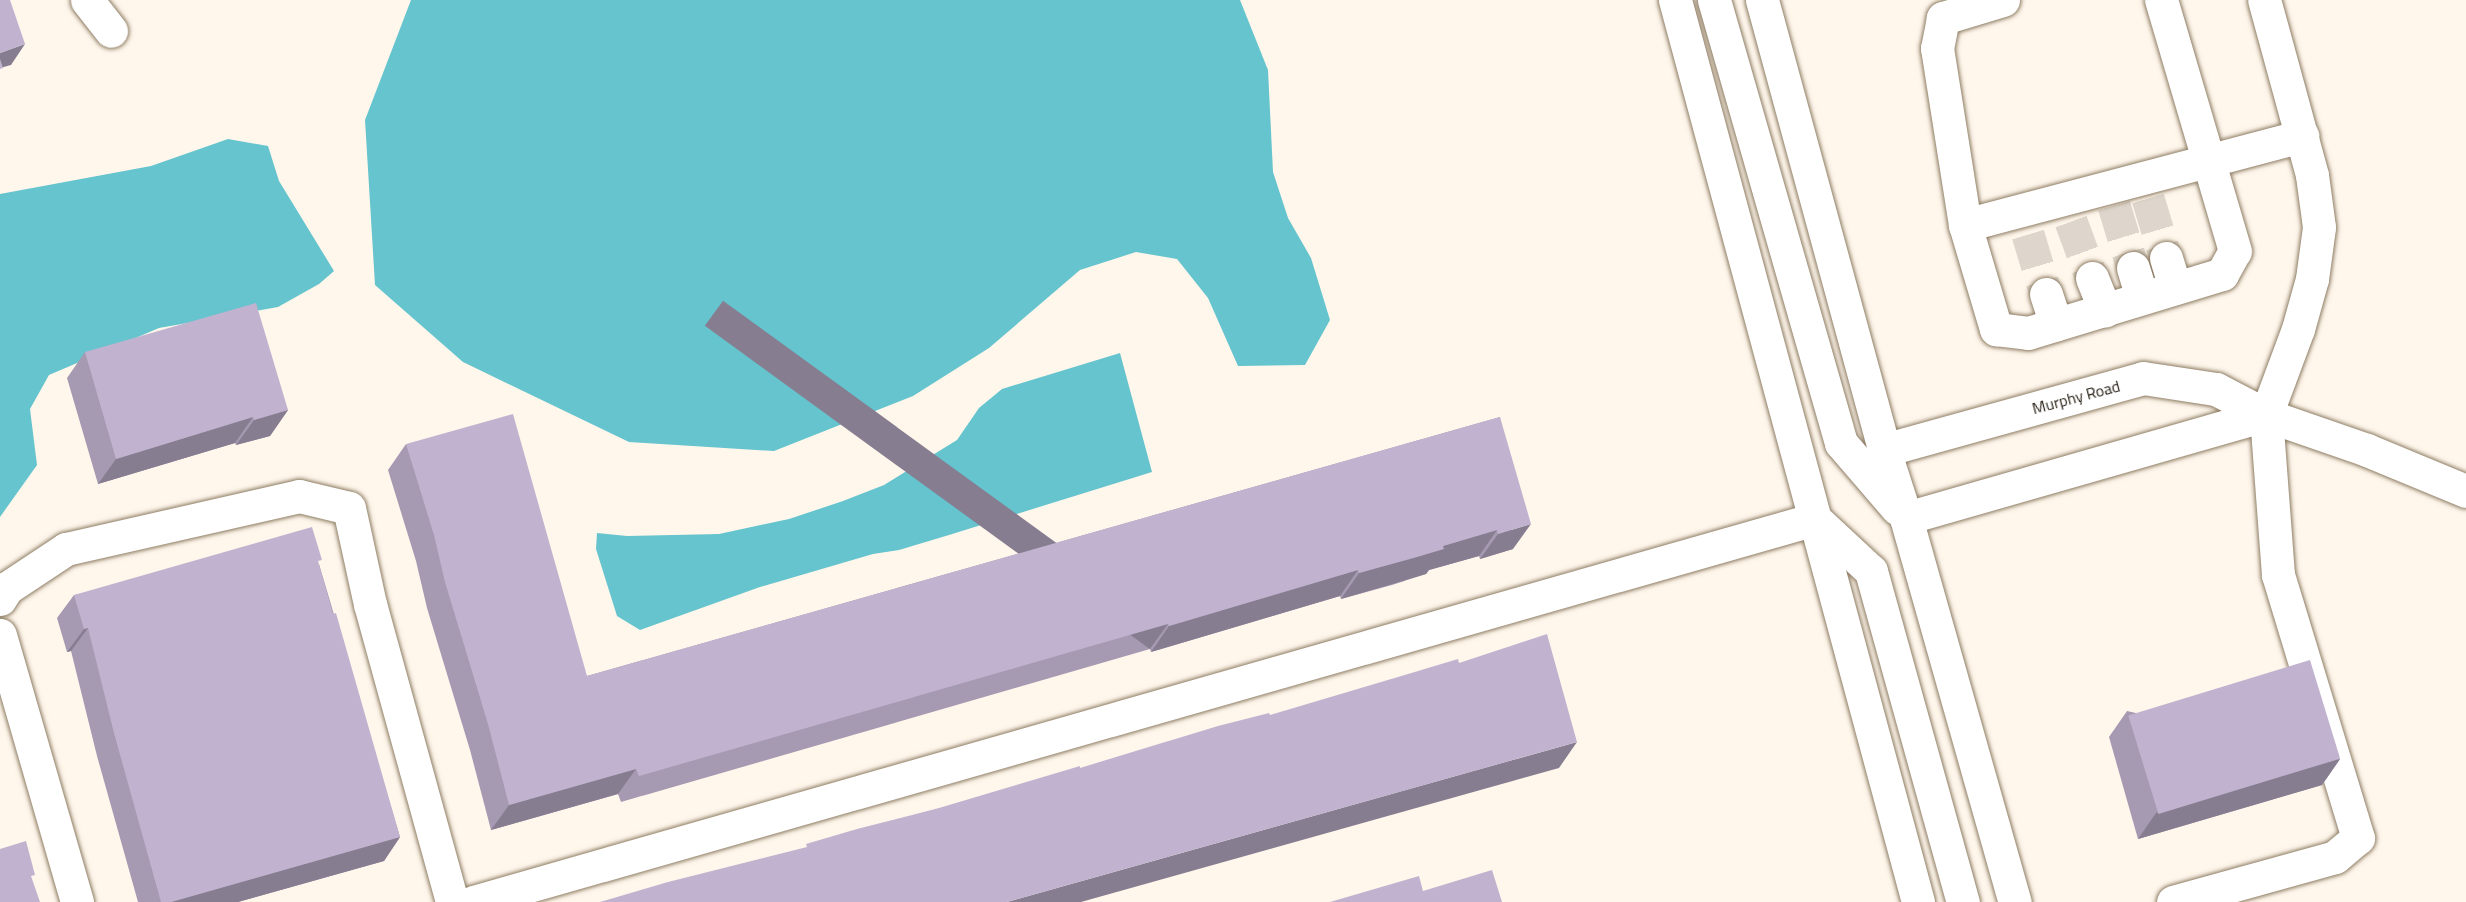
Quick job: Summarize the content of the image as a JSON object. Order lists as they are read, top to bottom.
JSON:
{
  "streets": {
    "main road": ["Murphy Road"]
  }
}
